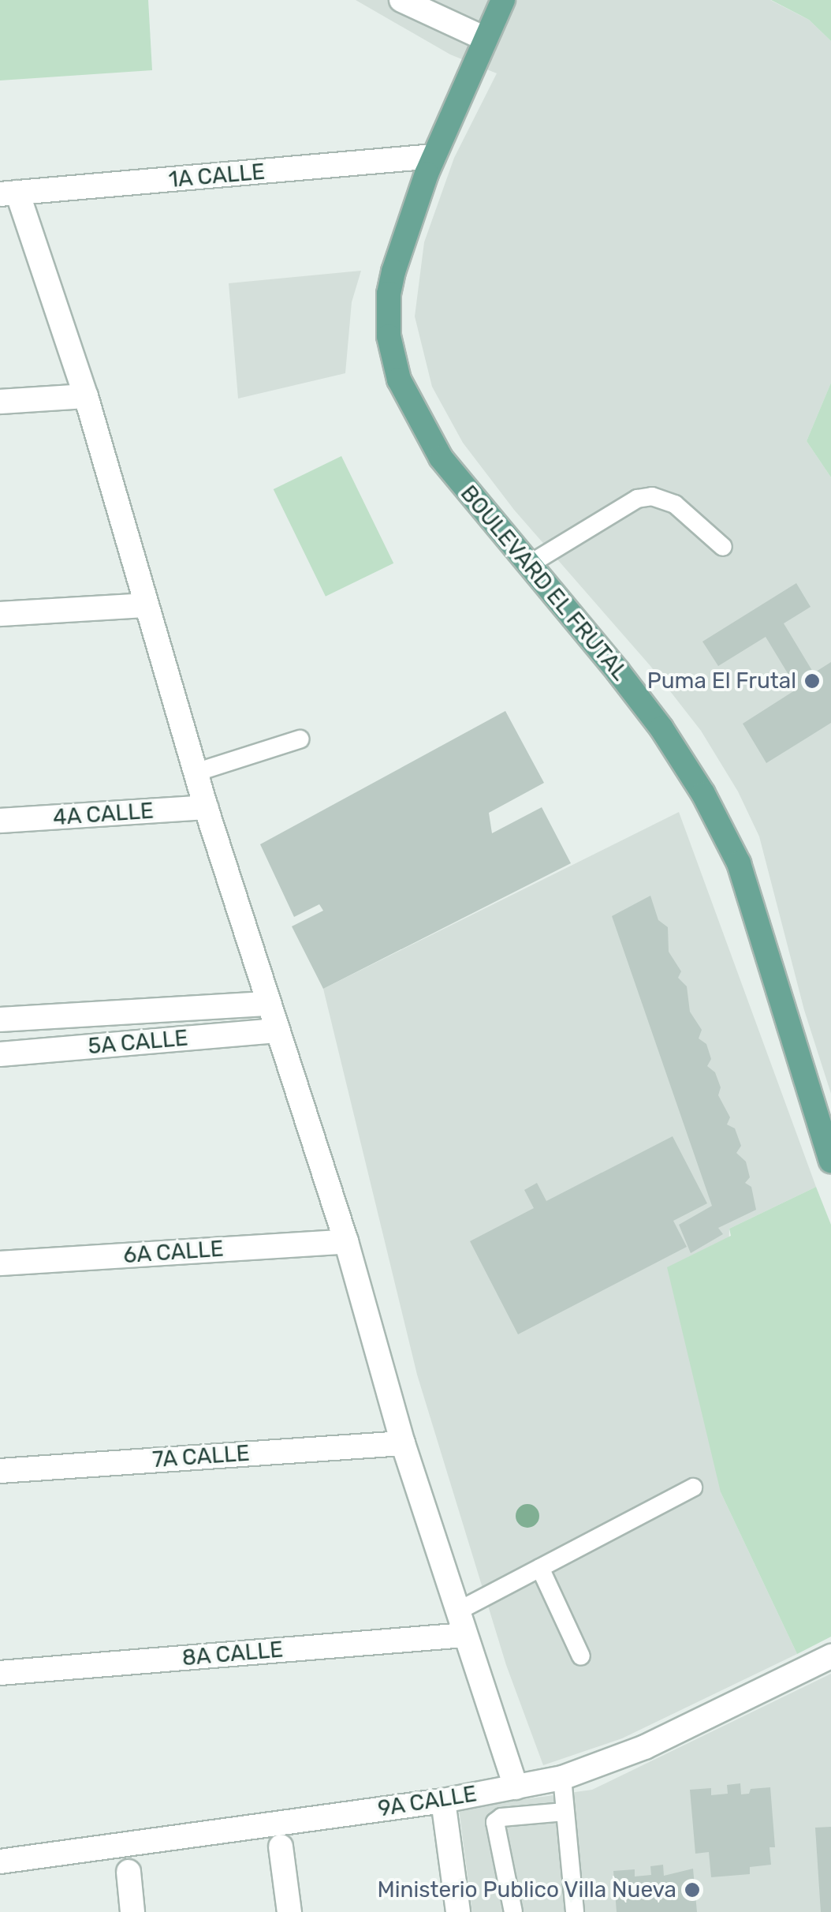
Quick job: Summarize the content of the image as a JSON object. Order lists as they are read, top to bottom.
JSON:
{
  "streets": {
    "main road": ["BOULEVARD EL FRUTAL"],
    "street": [
      "1A CALLE",
      "4A CALLE",
      "5A CALLE",
      "6A CALLE",
      "7A CALLE",
      "8A CALLE",
      "9A CALLE"
    ]
  },
  "crossings": [
    ["1A CALLE", "BOULEVARD EL FRUTAL"]
  ],
  "places": ["Puma El Frutal", "Ministerio Publico Villa Nueva"]
}
